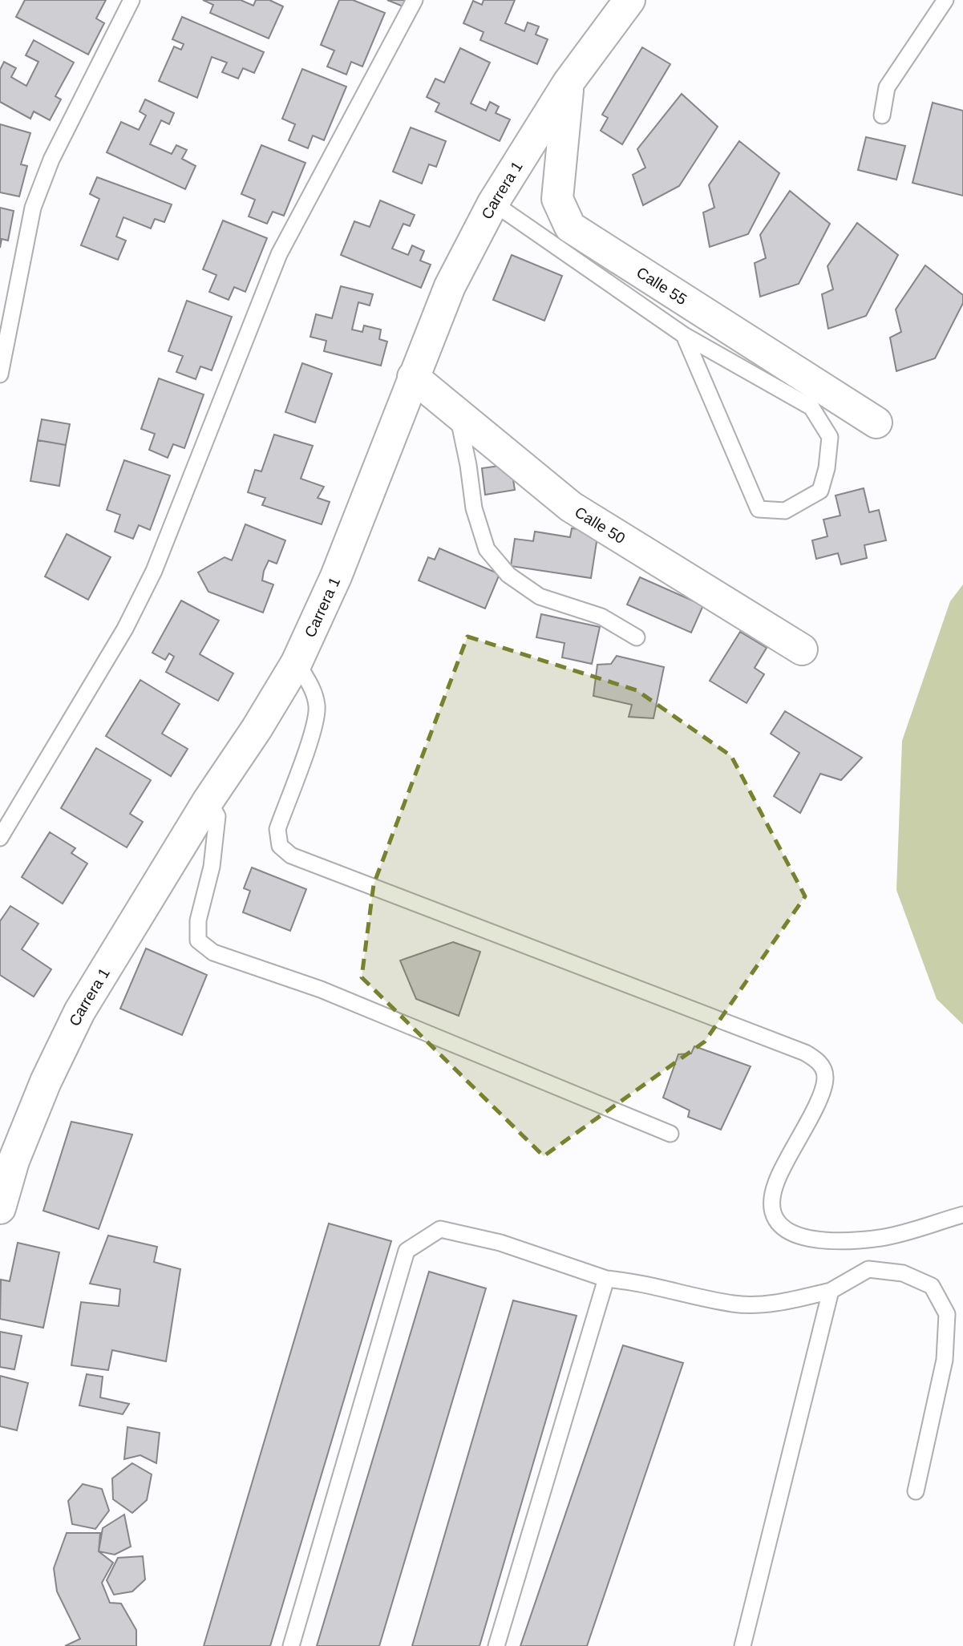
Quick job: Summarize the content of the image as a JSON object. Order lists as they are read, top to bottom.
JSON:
{
  "streets": {
    "street": ["Carrera 1", "Calle 55", "Calle 50"]
  },
  "crossings": [
    ["Carrera 1", "Calle 55"],
    ["Carrera 1", "Calle 50"]
  ]
}
